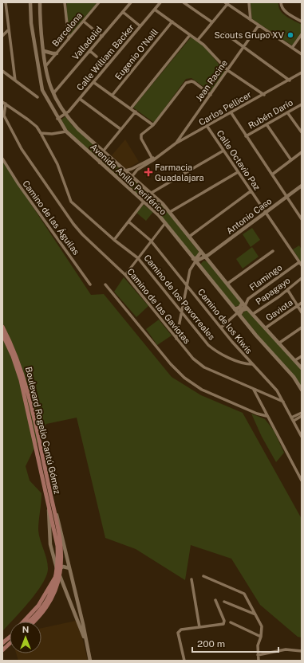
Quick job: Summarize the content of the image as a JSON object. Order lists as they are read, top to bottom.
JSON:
{
  "streets": {
    "main road": ["Boulevard Rogelio Cantú Gómez"],
    "street": [
      "Barcelona",
      "Valladolid",
      "Eugenio O'Neill",
      "Calle William Backer",
      "Jean Racine",
      "Carlos Pellicer",
      "Rubén Darío",
      "Calle Octavio Paz",
      "Avenida Anillo Periférico",
      "Antonio Caso",
      "Camino de las Águilas",
      "Flamingo",
      "Papagayo",
      "Camino de los Pavorreales",
      "Camino de las Gaviotas",
      "Gaviota",
      "Camino de los Kiwis"
    ]
  },
  "crossings": [
    ["Barcelona", "Avenida Anillo Periférico"],
    ["Valladolid", "Avenida Anillo Periférico"],
    ["Calle William Backer", "Avenida Anillo Periférico"],
    ["Jean Racine", "Carlos Pellicer"],
    ["Carlos Pellicer", "Calle Octavio Paz"],
    ["Carlos Pellicer", "Avenida Anillo Periférico"],
    ["Calle Octavio Paz", "Antonio Caso"],
    ["Calle Octavio Paz", "Flamingo"],
    ["Avenida Anillo Periférico", "Antonio Caso"],
    ["Avenida Anillo Periférico", "Flamingo"],
    ["Avenida Anillo Periférico", "Papagayo"],
    ["Avenida Anillo Periférico", "Gaviota"],
    ["Camino de los Pavorreales", "Camino de las Gaviotas"],
    ["Camino de los Pavorreales", "Camino de los Kiwis"],
    ["Camino de las Gaviotas", "Camino de los Kiwis"]
  ],
  "places": {
    "other": ["Scouts Grupo XV"],
    "health": ["Farmacia Guadalajara"]
  },
  "scale_bar": "200 m",
  "north": "top"
}
